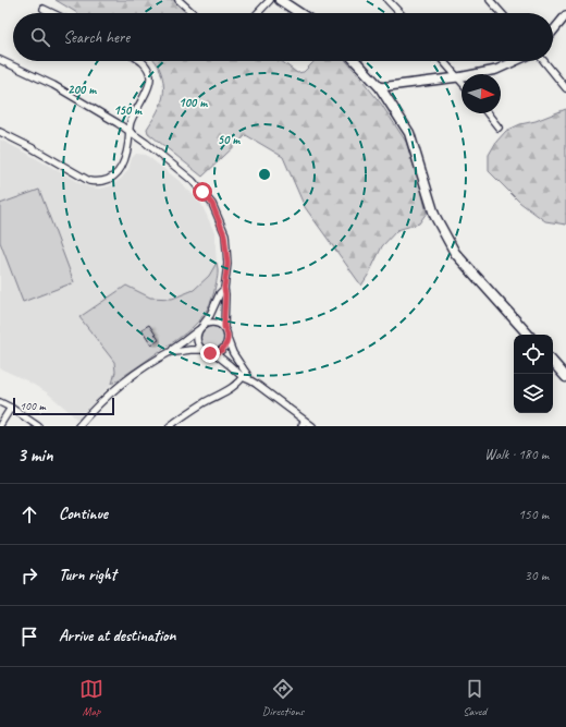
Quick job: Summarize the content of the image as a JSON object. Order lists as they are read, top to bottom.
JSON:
{
  "scale_bar": "100 m",
  "north": "right",
  "page": {
    "search": "Search here",
    "scale": "100 m",
    "heading": ["3 min", "Walk · 180 m"],
    "list": [
      ["Continue", "150 m"],
      ["Turn right", "30 m"],
      "Arrive at destination"
    ],
    "nav": ["Map", "Directions", "Saved"]
  },
  "rings": [
    "200 m",
    "100 m",
    "150 m",
    "50 m"
  ]
}
